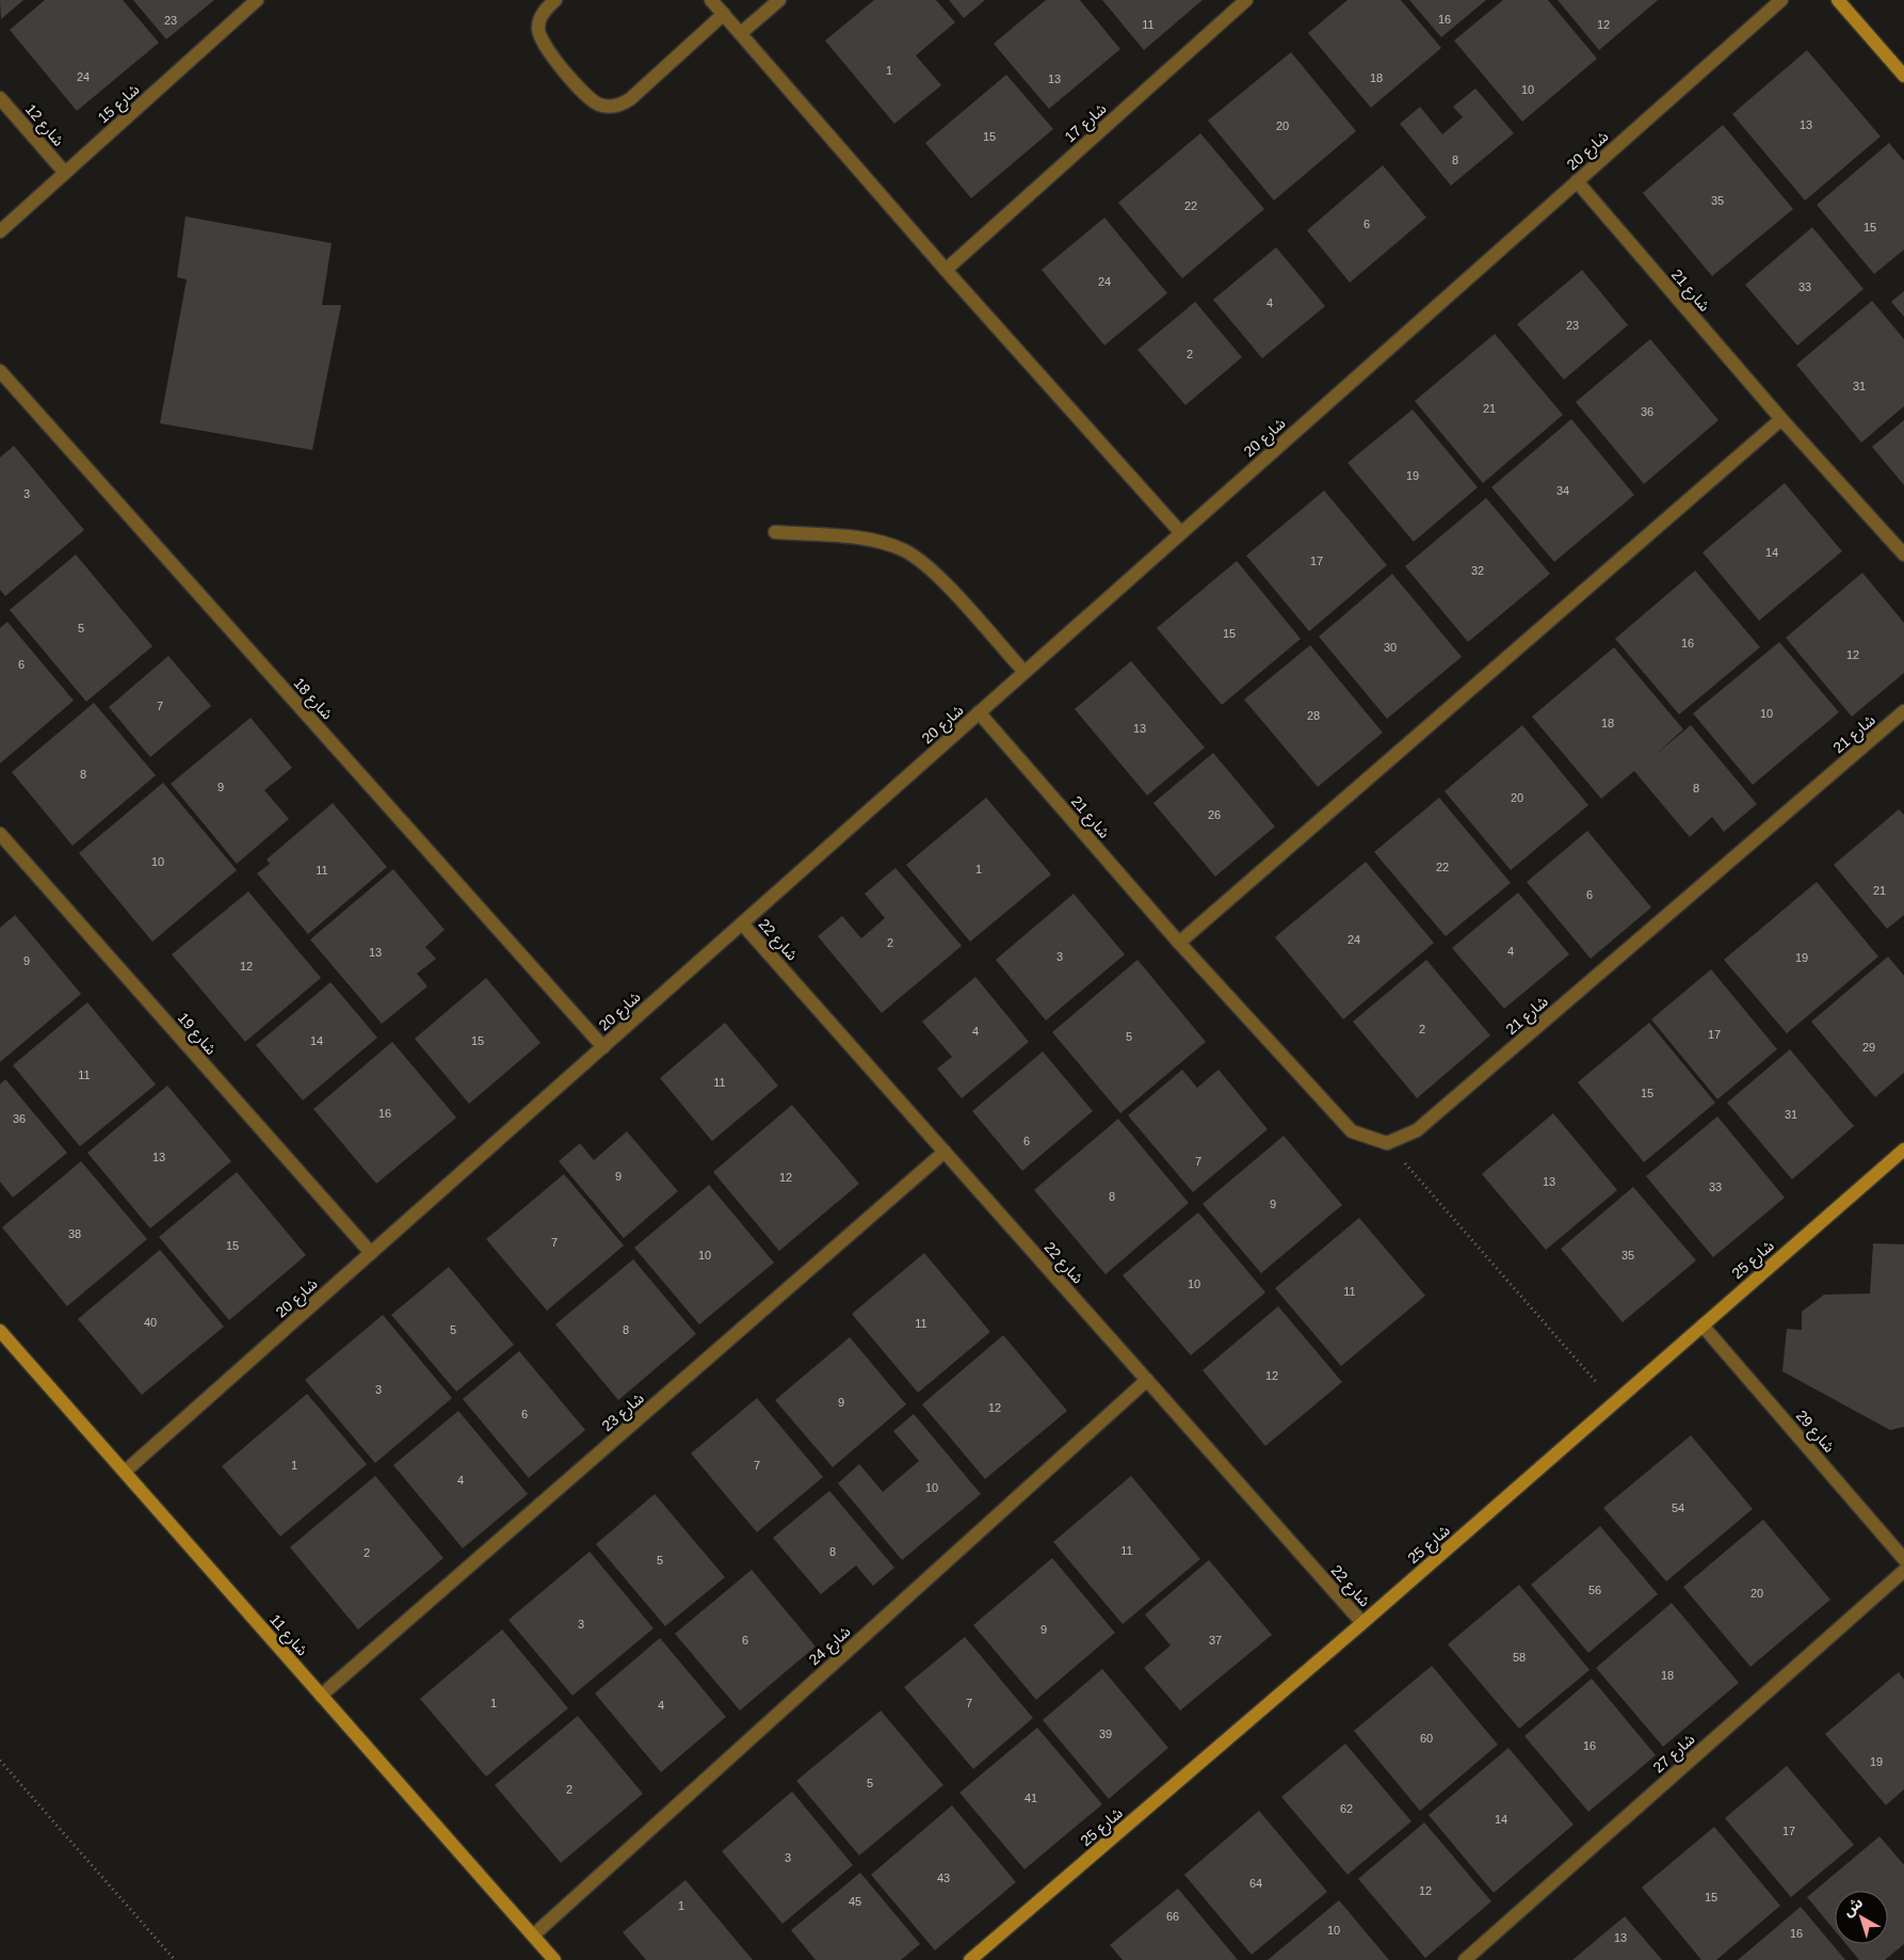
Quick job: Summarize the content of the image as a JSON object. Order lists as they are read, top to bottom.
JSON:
{
  "streets": {
    "street": [
      "شارع 15",
      "شارع 17",
      "شارع 12",
      "شارع 20",
      "شارع 21",
      "شارع 18",
      "شارع 22",
      "شارع 19",
      "شارع 25",
      "شارع 23",
      "شارع 29",
      "شارع 11",
      "شارع 24",
      "شارع 27"
    ]
  },
  "crossings": [
    ["شارع 15", "شارع 12"],
    ["شارع 20", "شارع 21"],
    ["شارع 20", "شارع 18"],
    ["شارع 20", "شارع 22"],
    ["شارع 20", "شارع 19"],
    ["شارع 20", "شارع 11"],
    ["شارع 22", "شارع 25"],
    ["شارع 22", "شارع 23"],
    ["شارع 22", "شارع 24"],
    ["شارع 25", "شارع 29"],
    ["شارع 23", "شارع 11"],
    ["شارع 11", "شارع 24"]
  ],
  "house_numbers": [
    "16",
    "23",
    "11",
    "12",
    "1",
    "24",
    "18",
    "13",
    "10",
    "13",
    "20",
    "15",
    "8",
    "35",
    "22",
    "6",
    "15",
    "24",
    "33",
    "4",
    "23",
    "2",
    "31",
    "21",
    "36",
    "19",
    "34",
    "3",
    "14",
    "17",
    "32",
    "5",
    "15",
    "16",
    "30",
    "12",
    "6",
    "7",
    "10",
    "28",
    "18",
    "13",
    "8",
    "9",
    "8",
    "20",
    "26",
    "10",
    "22",
    "1",
    "11",
    "21",
    "6",
    "24",
    "2",
    "4",
    "13",
    "3",
    "19",
    "9",
    "12",
    "2",
    "4",
    "17",
    "5",
    "14",
    "15",
    "29",
    "11",
    "11",
    "15",
    "16",
    "31",
    "36",
    "6",
    "13",
    "7",
    "9",
    "12",
    "13",
    "33",
    "8",
    "9",
    "38",
    "7",
    "15",
    "10",
    "35",
    "10",
    "11",
    "40",
    "11",
    "5",
    "8",
    "12",
    "3",
    "9",
    "12",
    "6",
    "1",
    "7",
    "4",
    "10",
    "54",
    "11",
    "8",
    "2",
    "5",
    "56",
    "20",
    "3",
    "9",
    "6",
    "37",
    "58",
    "18",
    "1",
    "7",
    "4",
    "39",
    "60",
    "16",
    "19",
    "5",
    "2",
    "41",
    "62",
    "14",
    "17",
    "3",
    "43",
    "64",
    "12",
    "15",
    "45",
    "1",
    "66",
    "10",
    "16",
    "13"
  ],
  "north": "top left"
}
